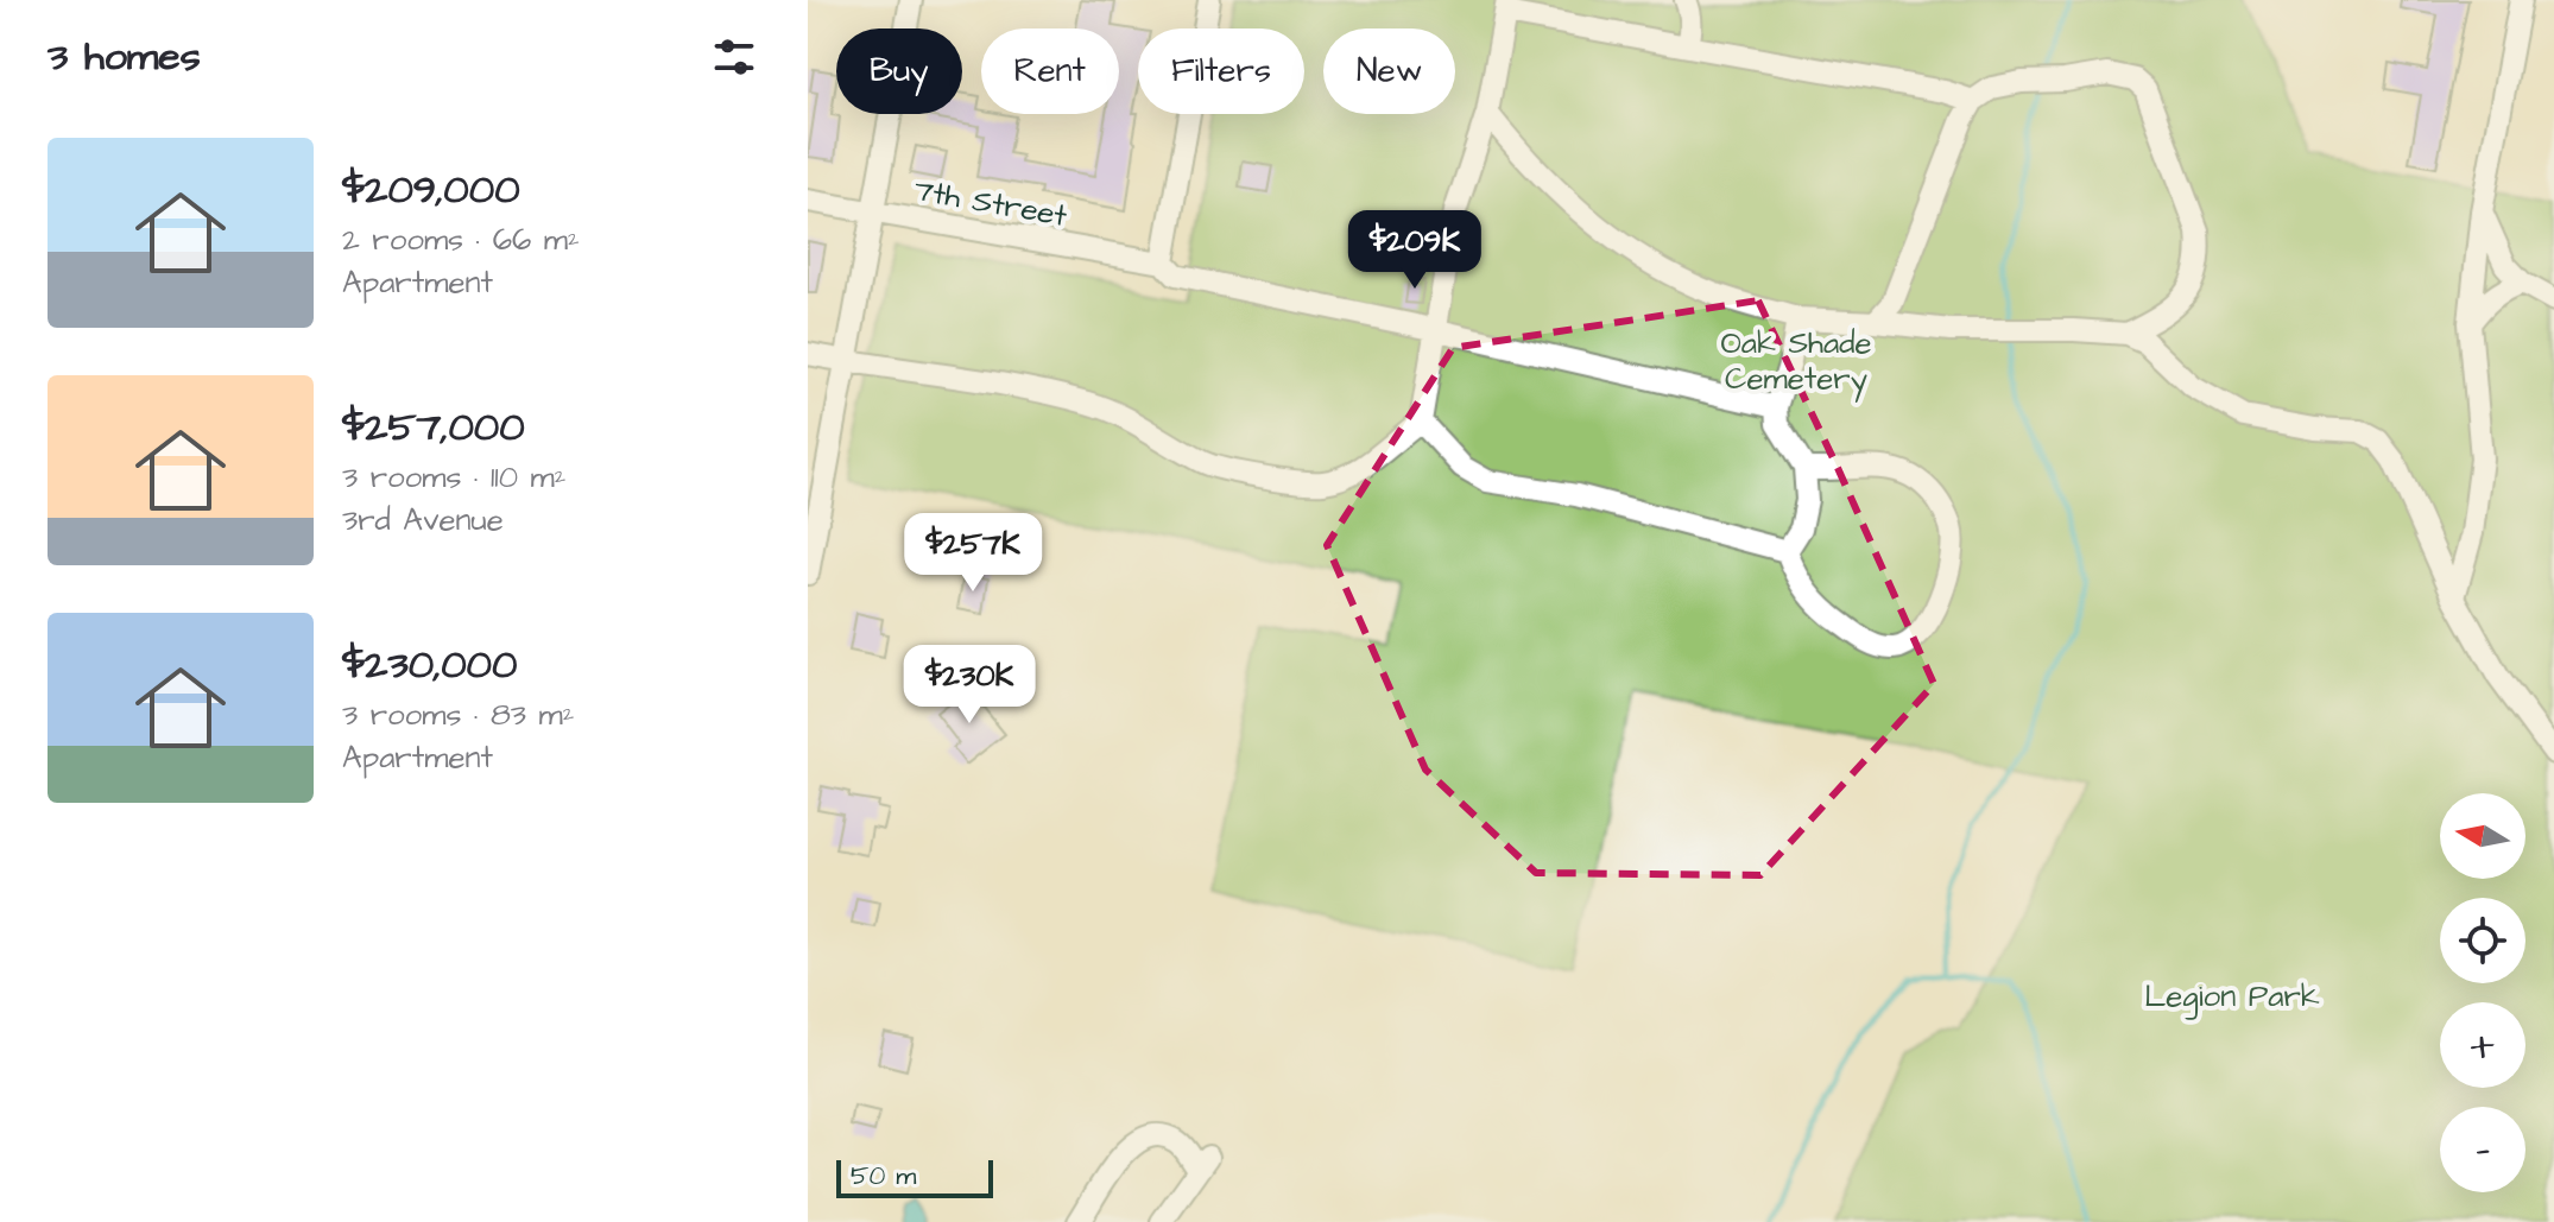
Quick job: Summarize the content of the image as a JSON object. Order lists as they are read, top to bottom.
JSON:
{
  "streets": {
    "street": ["7th Street"]
  },
  "parks": ["Oak Shade Cemetery", "Legion Park"],
  "scale_bar": "50 m",
  "north": "left",
  "page": {
    "heading": "3 homes",
    "chip": [
      "Buy",
      "Rent",
      "Filters",
      "New"
    ],
    "list": [
      {
        "name": "$209,000",
        "note": "2 rooms · 66 m² · Apartment"
      },
      {
        "name": "$257,000",
        "note": "3 rooms · 110 m² · 3rd Avenue"
      },
      {
        "name": "$230,000",
        "note": "3 rooms · 83 m² · Apartment"
      }
    ],
    "price": ["$209K", "$257K", "$230K"],
    "map_buttons": ["+", "−"],
    "scale": "50 m"
  }
}
